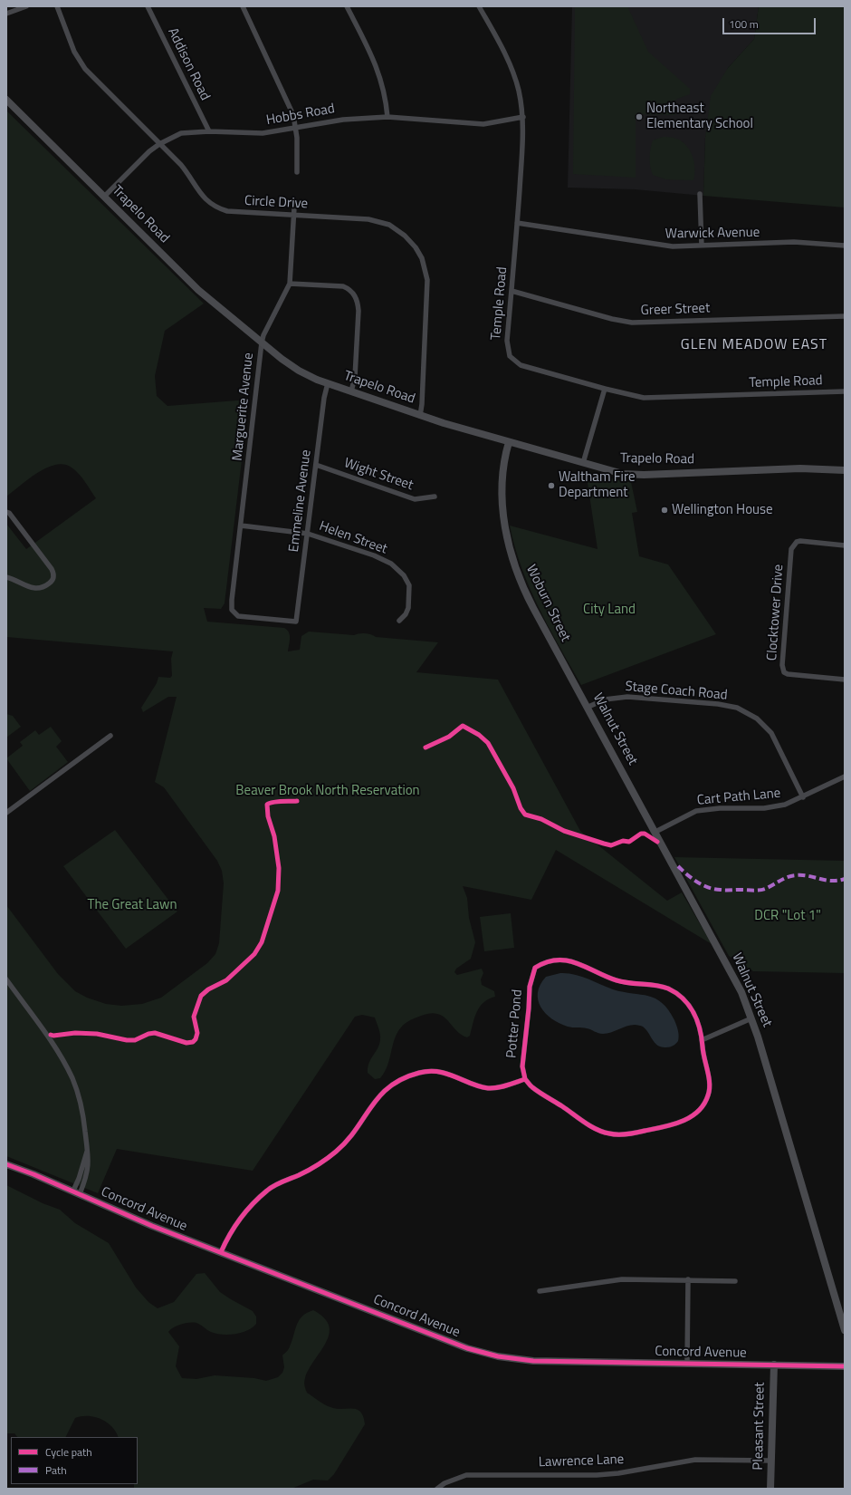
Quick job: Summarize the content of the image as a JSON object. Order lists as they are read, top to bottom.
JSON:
{
  "streets": {
    "main road": [
      "Trapelo Road",
      "Woburn Street",
      "Walnut Street",
      "Concord Avenue",
      "Pleasant Street"
    ],
    "street": [
      "Addison Road",
      "Hobbs Road",
      "Circle Drive",
      "Warwick Avenue",
      "Temple Road",
      "Greer Street",
      "Marguerite Avenue",
      "Wight Street",
      "Emmeline Avenue",
      "Helen Street",
      "Clocktower Drive",
      "Stage Coach Road",
      "Cart Path Lane",
      "Potter Pond",
      "Lawrence Lane"
    ]
  },
  "crossings": [
    ["Addison Road", "Hobbs Road"],
    ["Hobbs Road", "Circle Drive"],
    ["Hobbs Road", "Trapelo Road"],
    ["Hobbs Road", "Temple Road"],
    ["Circle Drive", "Trapelo Road"],
    ["Circle Drive", "Marguerite Avenue"],
    ["Trapelo Road", "Marguerite Avenue"],
    ["Trapelo Road", "Emmeline Avenue"],
    ["Trapelo Road", "Woburn Street"],
    ["Warwick Avenue", "Temple Road"],
    ["Temple Road", "Greer Street"],
    ["Marguerite Avenue", "Emmeline Avenue"],
    ["Marguerite Avenue", "Helen Street"],
    ["Wight Street", "Emmeline Avenue"],
    ["Emmeline Avenue", "Helen Street"],
    ["Woburn Street", "Walnut Street"],
    ["Stage Coach Road", "Walnut Street"],
    ["Stage Coach Road", "Cart Path Lane"],
    ["Walnut Street", "Cart Path Lane"],
    ["Concord Avenue", "Pleasant Street"],
    ["Pleasant Street", "Lawrence Lane"]
  ],
  "districts": ["GLEN MEADOW EAST"],
  "parks": [
    "City Land",
    "Beaver Brook North Reservation",
    "The Great Lawn",
    "DCR \"Lot 1\""
  ],
  "places": ["Northeast Elementary School", "Waltham Fire Department", "Wellington House"],
  "legend": ["Cycle path", "Path"],
  "scale_bar": "100 m"
}
